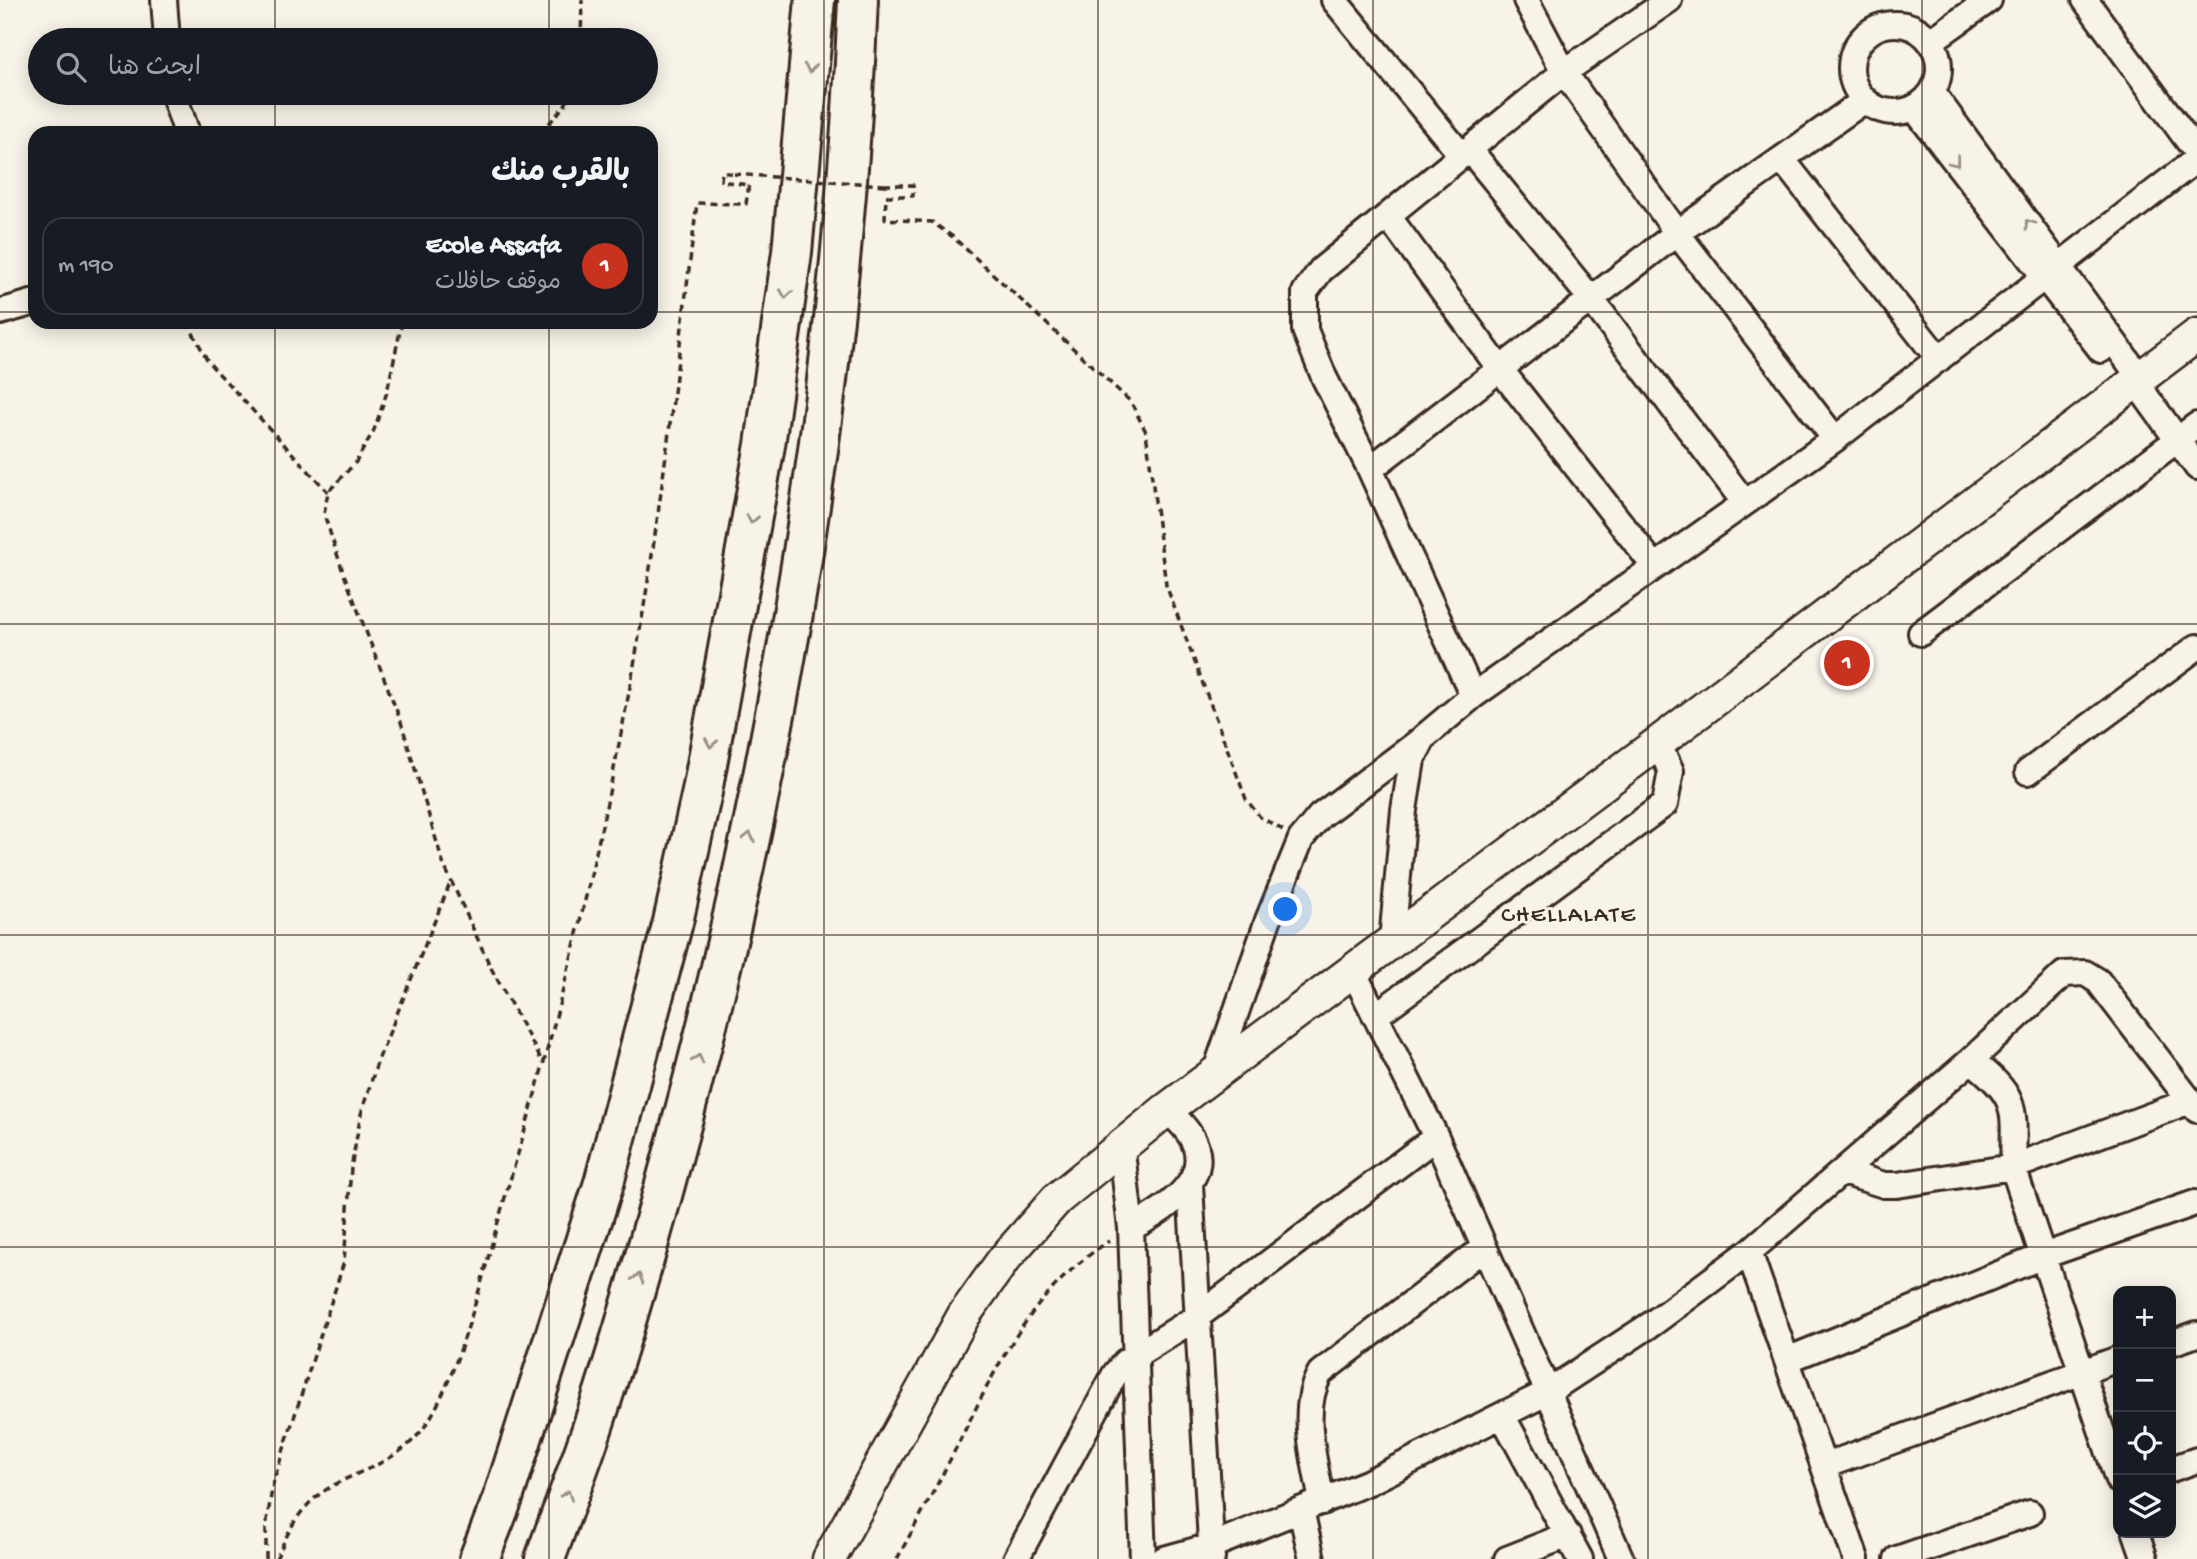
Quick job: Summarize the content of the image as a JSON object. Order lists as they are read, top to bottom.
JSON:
{
  "districts": ["CHELLALATE"],
  "page": {
    "search": "ابحث هنا",
    "heading": "بالقرب منك",
    "list": [
      {
        "mark": "1",
        "name": "Ecole Assafa",
        "note": "موقف حافلات",
        "value": "190 m"
      }
    ],
    "pins": "1",
    "map_buttons": ["+", "−"]
  }
}
